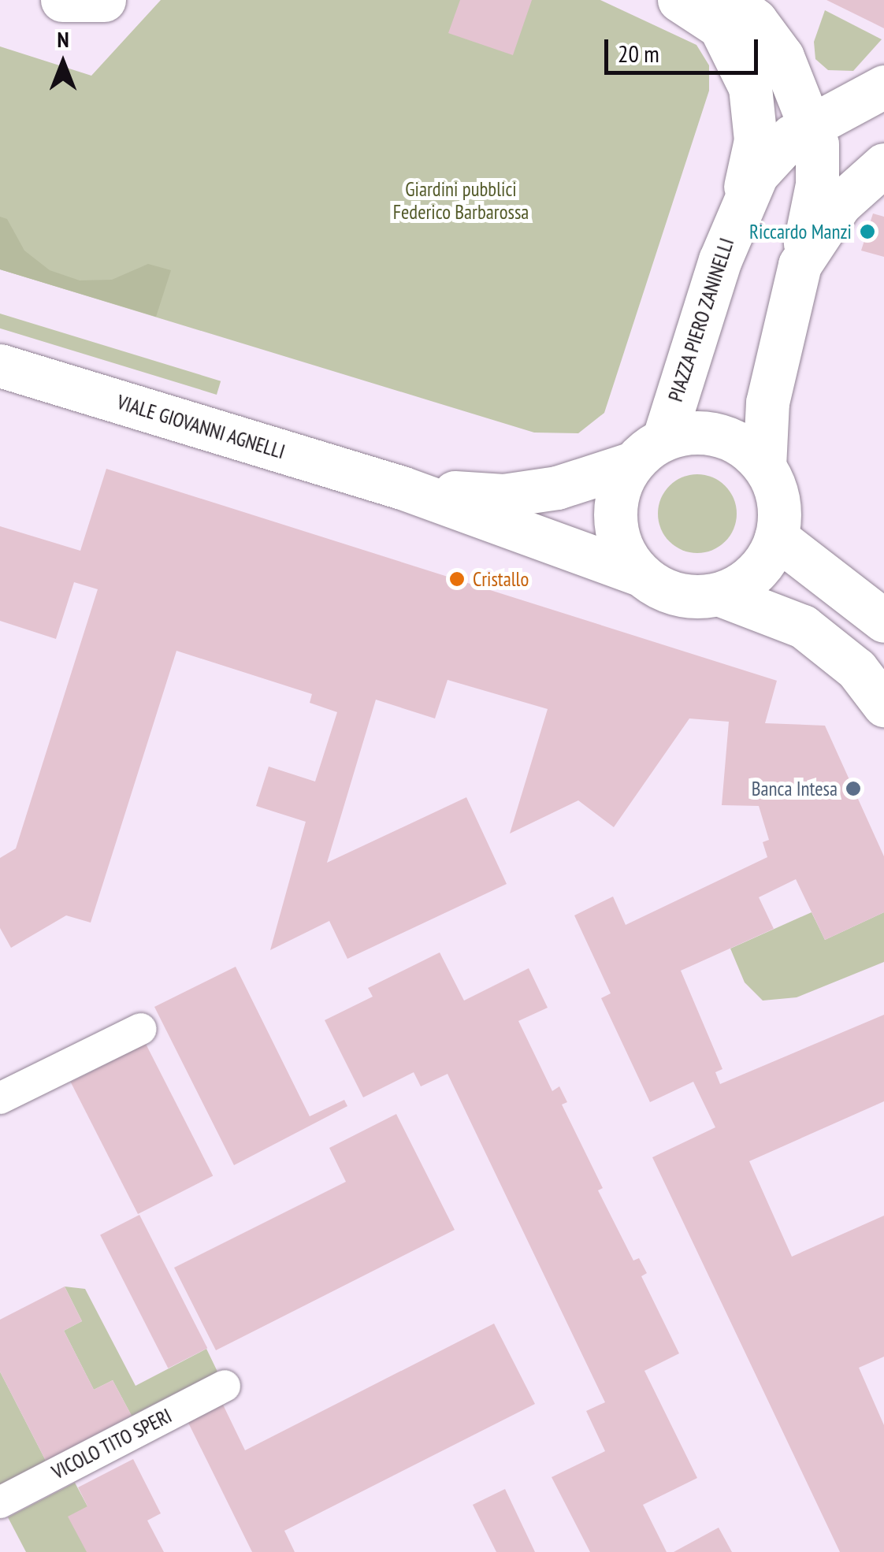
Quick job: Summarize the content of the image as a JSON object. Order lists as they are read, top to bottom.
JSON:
{
  "streets": {
    "street": ["PIAZZA PIERO ZANINELLI", "VIALE GIOVANNI AGNELLI"],
    "lane": ["VICOLO TITO SPERI"]
  },
  "crossings": [
    ["PIAZZA PIERO ZANINELLI", "VIALE GIOVANNI AGNELLI"]
  ],
  "parks": ["Giardini pubblici Federico Barbarossa"],
  "places": ["Riccardo Manzi", "Cristallo", "Banca Intesa"],
  "scale_bar": "20 m",
  "north": "top"
}
